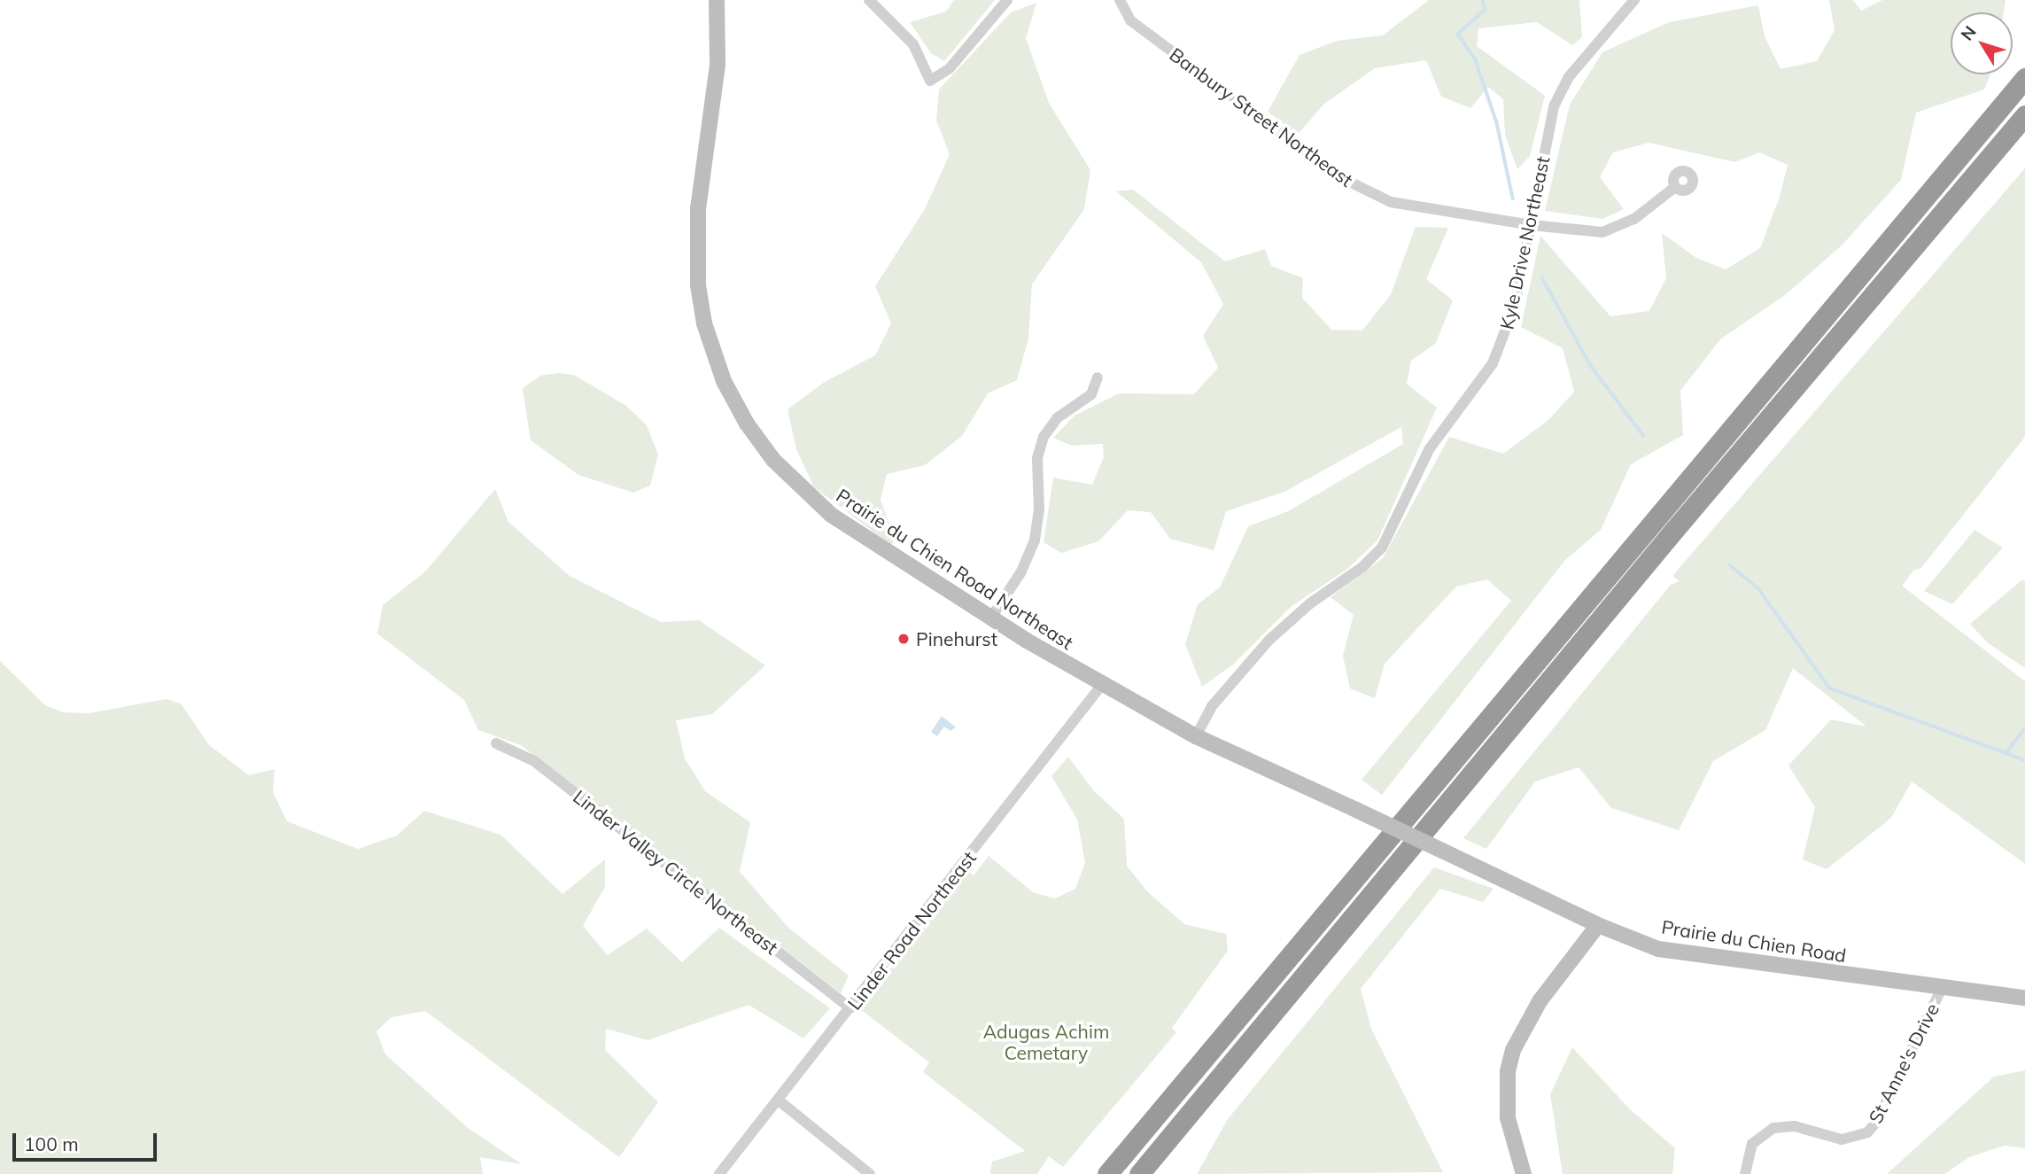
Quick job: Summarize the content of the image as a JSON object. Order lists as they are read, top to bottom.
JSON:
{
  "streets": {
    "street": [
      "Banbury Street Northeast",
      "Kyle Drive Northeast",
      "Prairie du Chien Road Northeast",
      "Linder Valley Circle Northeast",
      "Linder Road Northeast",
      "Prairie du Chien Road",
      "St Anne's Drive"
    ]
  },
  "crossings": [
    ["Banbury Street Northeast", "Kyle Drive Northeast"],
    ["Kyle Drive Northeast", "Prairie du Chien Road Northeast"],
    ["Prairie du Chien Road Northeast", "Linder Road Northeast"],
    ["Prairie du Chien Road Northeast", "Prairie du Chien Road"],
    ["Linder Valley Circle Northeast", "Linder Road Northeast"],
    ["Prairie du Chien Road", "St Anne's Drive"]
  ],
  "parks": ["Adugas Achim Cemetary"],
  "places": ["Pinehurst"],
  "scale_bar": "100 m",
  "north": "top left"
}
